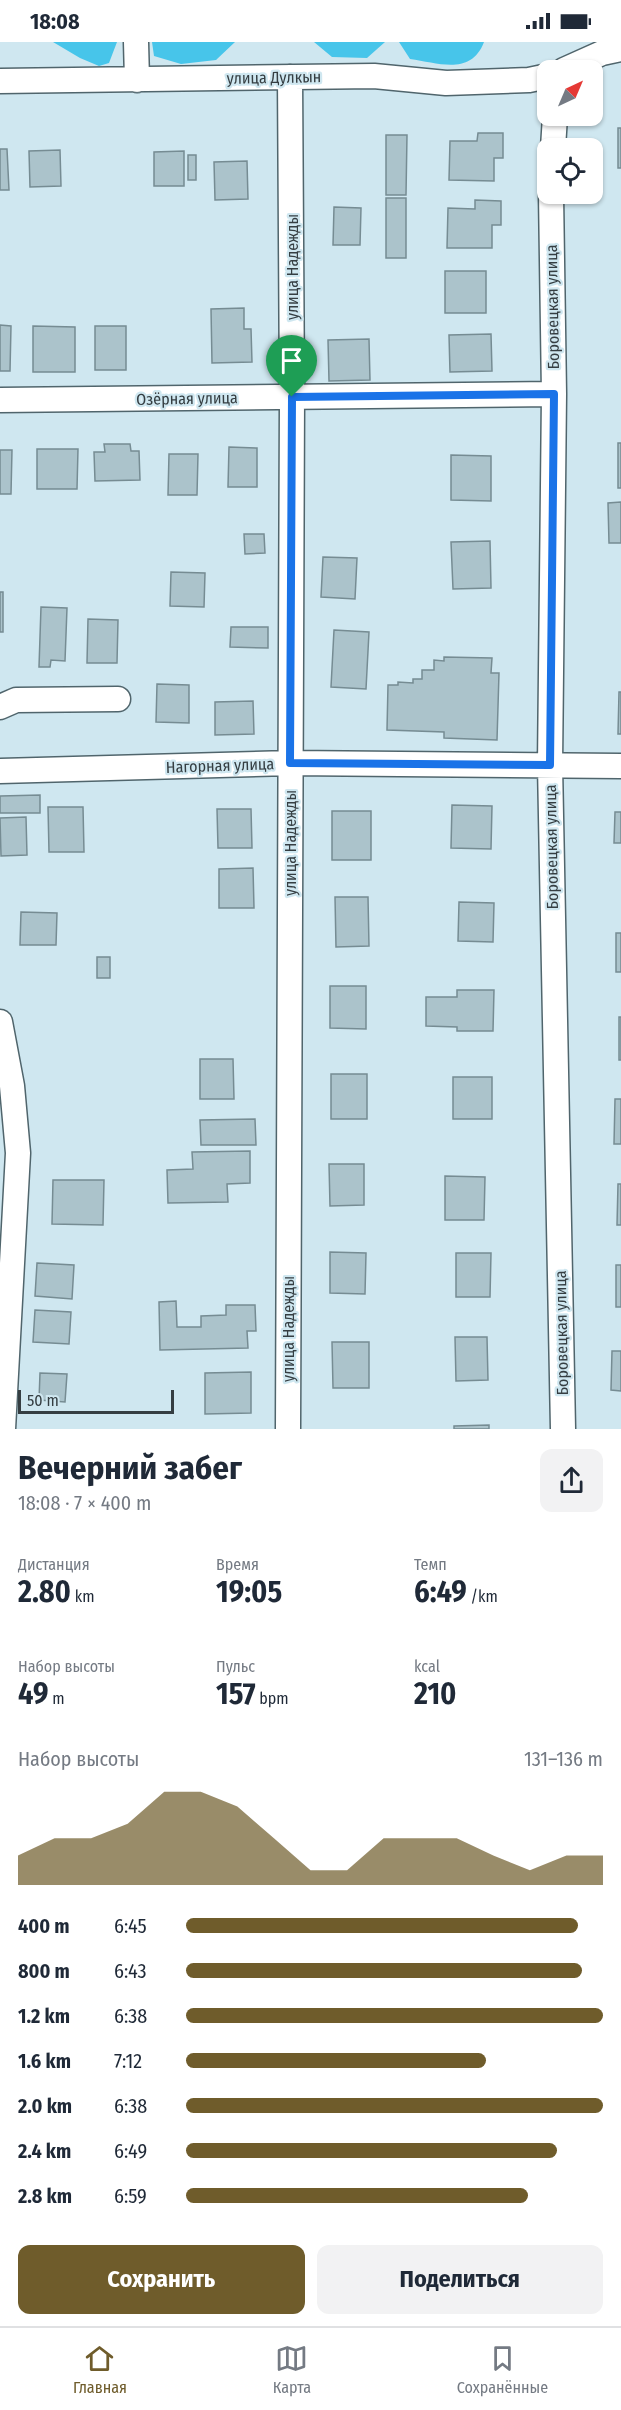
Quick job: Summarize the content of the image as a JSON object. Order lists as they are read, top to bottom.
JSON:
{
  "streets": {
    "street": [
      "улица Дулкын",
      "улица Надежды",
      "Боровецкая улица",
      "Озёрная улица",
      "Нагорная улица"
    ]
  },
  "crossings": [
    ["улица Дулкын", "улица Надежды"],
    ["улица Надежды", "Озёрная улица"],
    ["улица Надежды", "Нагорная улица"],
    ["Боровецкая улица", "Озёрная улица"],
    ["Боровецкая улица", "Нагорная улица"]
  ],
  "scale_bar": "50 m",
  "north": "top right",
  "page": {
    "status": "18:08",
    "scale": "50 m",
    "heading": ["Вечерний забег", "18:08 · 7 × 400 m"],
    "stats": [
      ["Дистанция", "2.80 km"],
      ["Время", "19:05"],
      ["Темп", "6:49 /km"],
      ["Набор высоты", "49 m"],
      ["Пульс", "157 bpm"],
      ["kcal", "210"]
    ],
    "chart": ["Набор высоты", "131–136 m"],
    "list": [
      {
        "name": "400 m",
        "note": "6:45"
      },
      {
        "name": "800 m",
        "note": "6:43"
      },
      {
        "name": "1.2 km",
        "note": "6:38"
      },
      {
        "name": "1.6 km",
        "note": "7:12"
      },
      {
        "name": "2.0 km",
        "note": "6:38"
      },
      {
        "name": "2.4 km",
        "note": "6:49"
      },
      {
        "name": "2.8 km",
        "note": "6:59"
      }
    ],
    "buttons": ["Сохранить", "Поделиться"],
    "tabs": ["Главная", "Карта", "Сохранённые"]
  }
}
